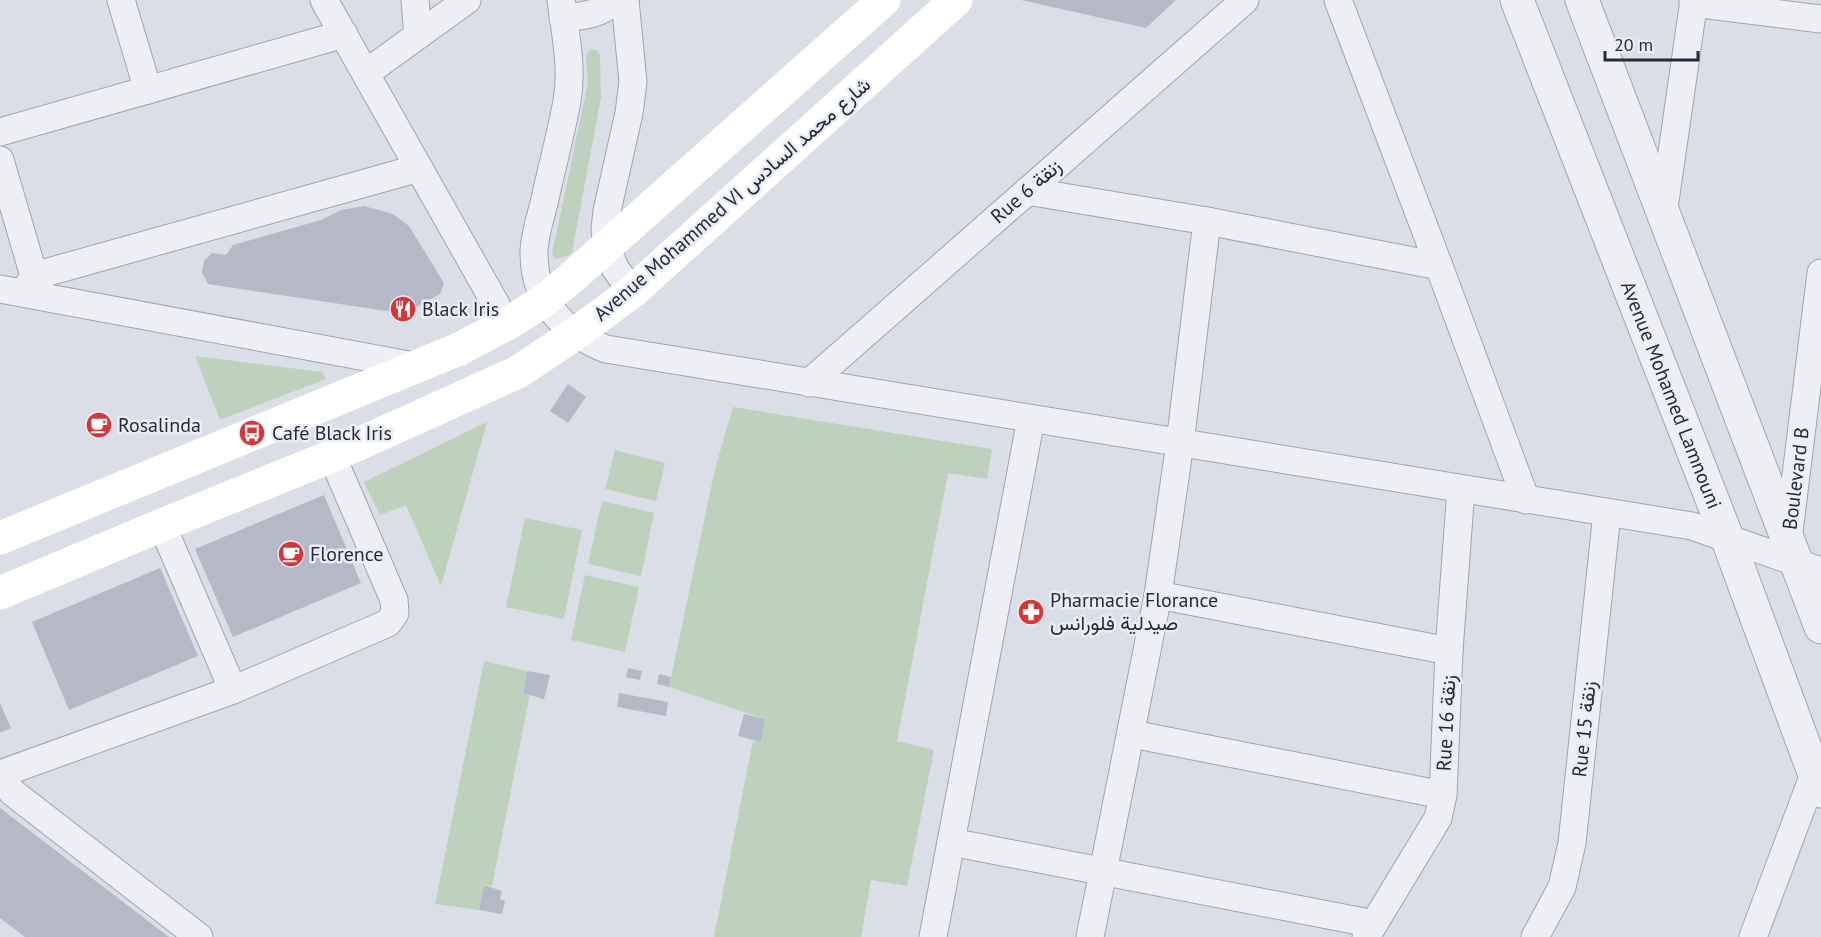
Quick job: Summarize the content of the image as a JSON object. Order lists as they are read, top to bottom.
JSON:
{
  "streets": {
    "main road": ["Avenue Mohammed VI شارع محمد السادس"],
    "street": [
      "Rue 6 زنقة",
      "Avenue Mohamed Lamnouni",
      "Boulevard B",
      "Rue 16 زنقة",
      "Rue 15 زنقة"
    ]
  },
  "places": {
    "restaurant": ["Black Iris"],
    "cafe": ["Rosalinda", "Florence"],
    "bus stop": ["Café Black Iris"],
    "pharmacy": ["Pharmacie Florance صيدلية فلورانس"]
  },
  "scale_bar": "20 m"
}
